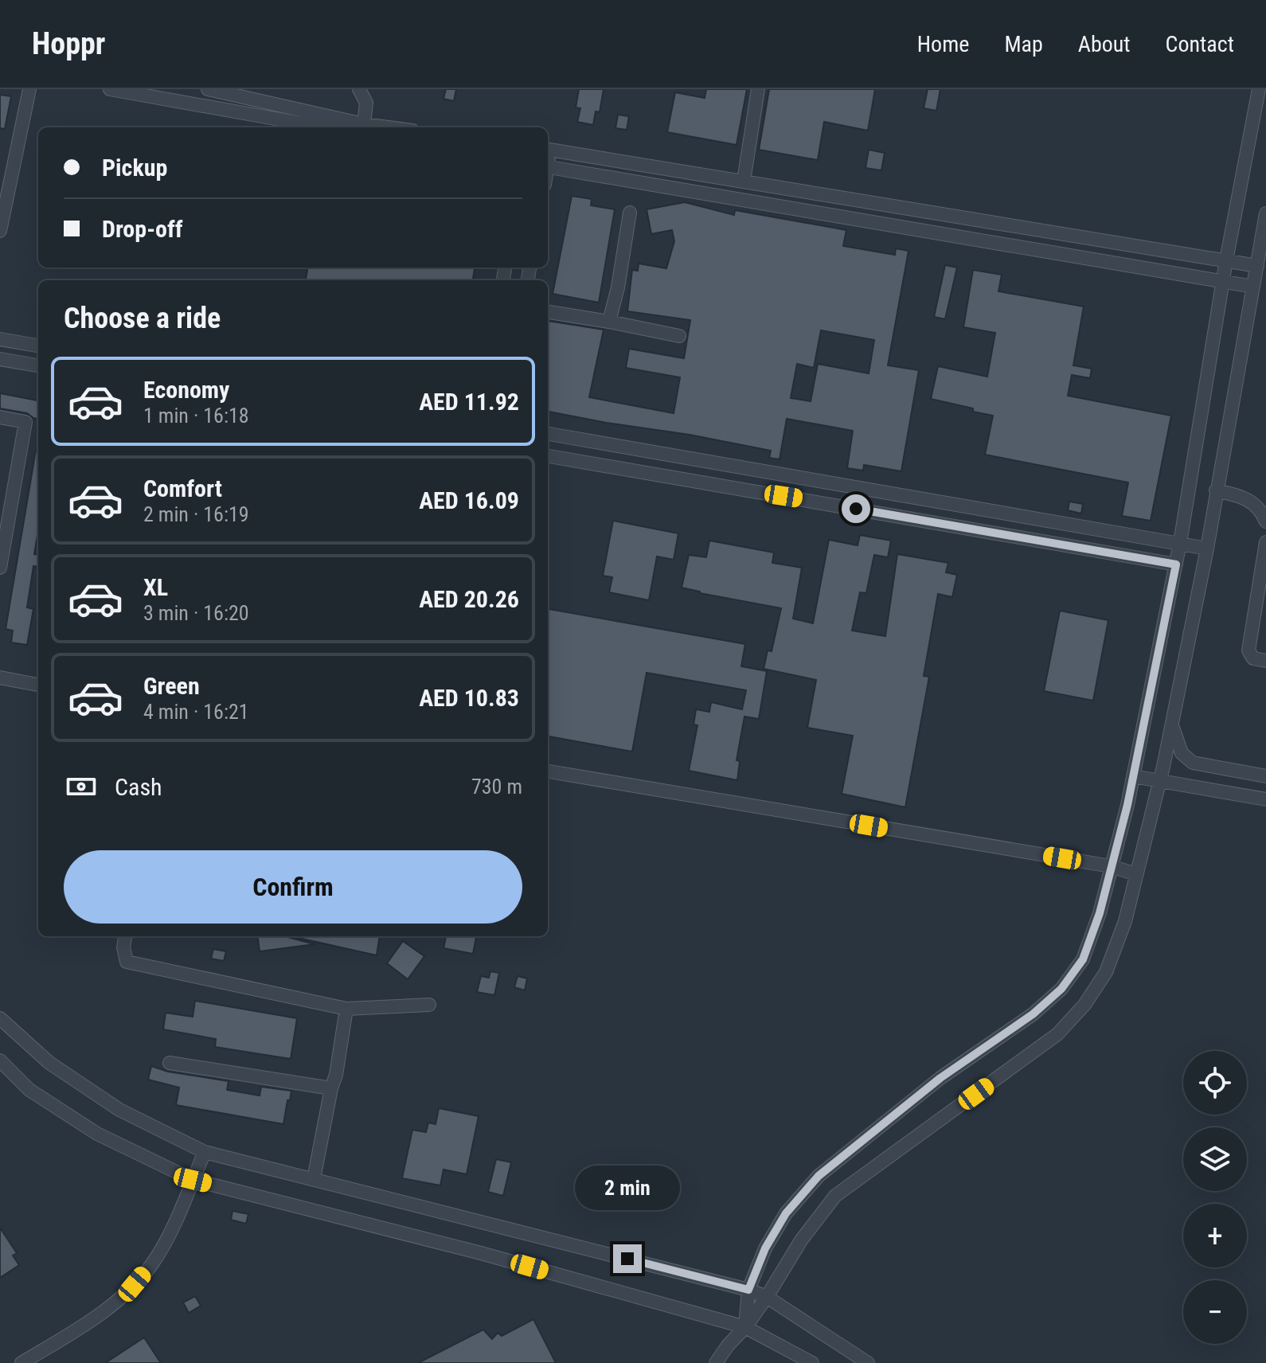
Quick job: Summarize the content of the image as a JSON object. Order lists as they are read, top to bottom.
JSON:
{
  "page": {
    "header": "Hoppr",
    "nav": [
      "Home",
      "Map",
      "About",
      "Contact"
    ],
    "banner": ["Pickup", "Drop-off"],
    "heading": "Choose a ride",
    "list": [
      {
        "name": "Economy",
        "note": "1 min · 16:18",
        "value": "AED 11.92"
      },
      {
        "name": "Comfort",
        "note": "2 min · 16:19",
        "value": "AED 16.09"
      },
      {
        "name": "XL",
        "note": "3 min · 16:20",
        "value": "AED 20.26"
      },
      {
        "name": "Green",
        "note": "4 min · 16:21",
        "value": "AED 10.83"
      }
    ],
    "pay": ["Cash", "730 m"],
    "buttons": "Confirm",
    "map_buttons": ["+", "−"],
    "bubble": "2 min"
  }
}
